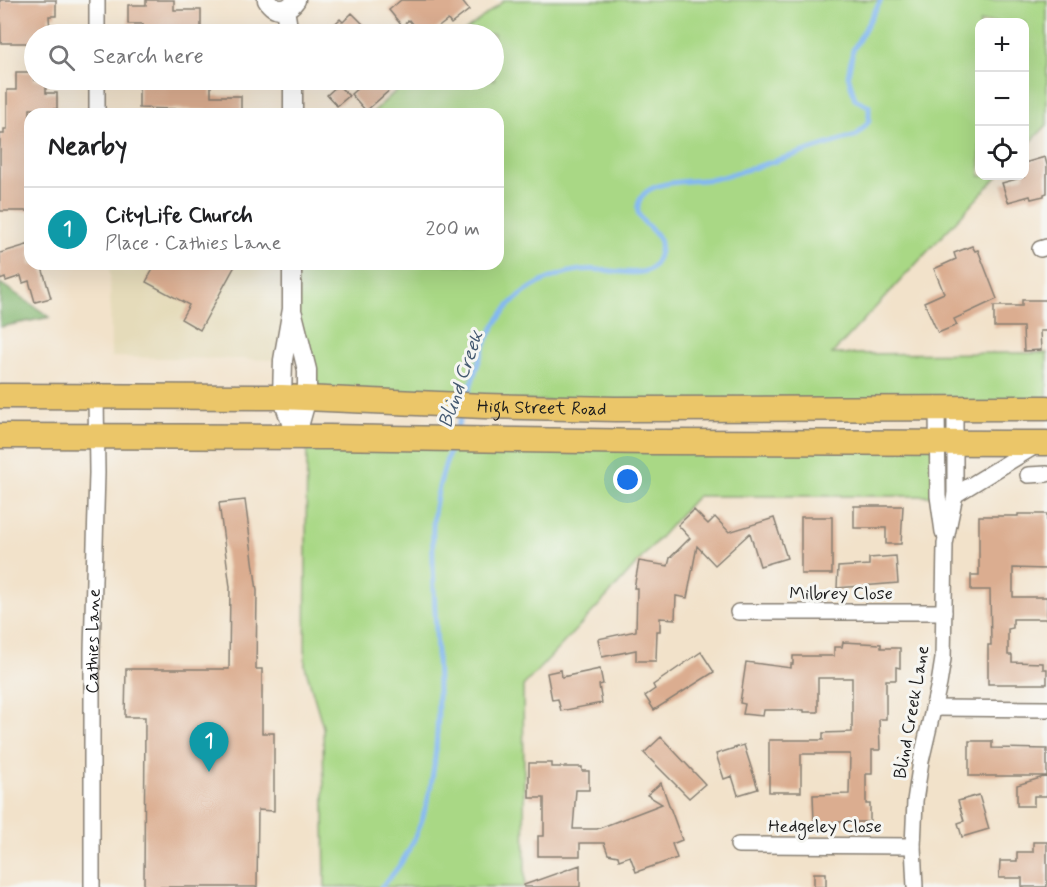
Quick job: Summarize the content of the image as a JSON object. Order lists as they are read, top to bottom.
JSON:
{
  "streets": {
    "main road": ["High Street Road"],
    "street": [
      "Milbrey Close",
      "Cathies Lane",
      "Blind Creek Lane",
      "Hedgeley Close"
    ]
  },
  "crossings": [
    ["High Street Road", "Cathies Lane"],
    ["High Street Road", "Blind Creek Lane"],
    ["Milbrey Close", "Blind Creek Lane"],
    ["Blind Creek Lane", "Hedgeley Close"]
  ],
  "water": ["Blind Creek"],
  "page": {
    "map_buttons": ["+", "−"],
    "search": "Search here",
    "heading": "Nearby",
    "list": [
      {
        "mark": "1",
        "name": "CityLife Church",
        "note": "Place · Cathies Lane",
        "value": "200 m"
      }
    ],
    "pins": "1"
  }
}
